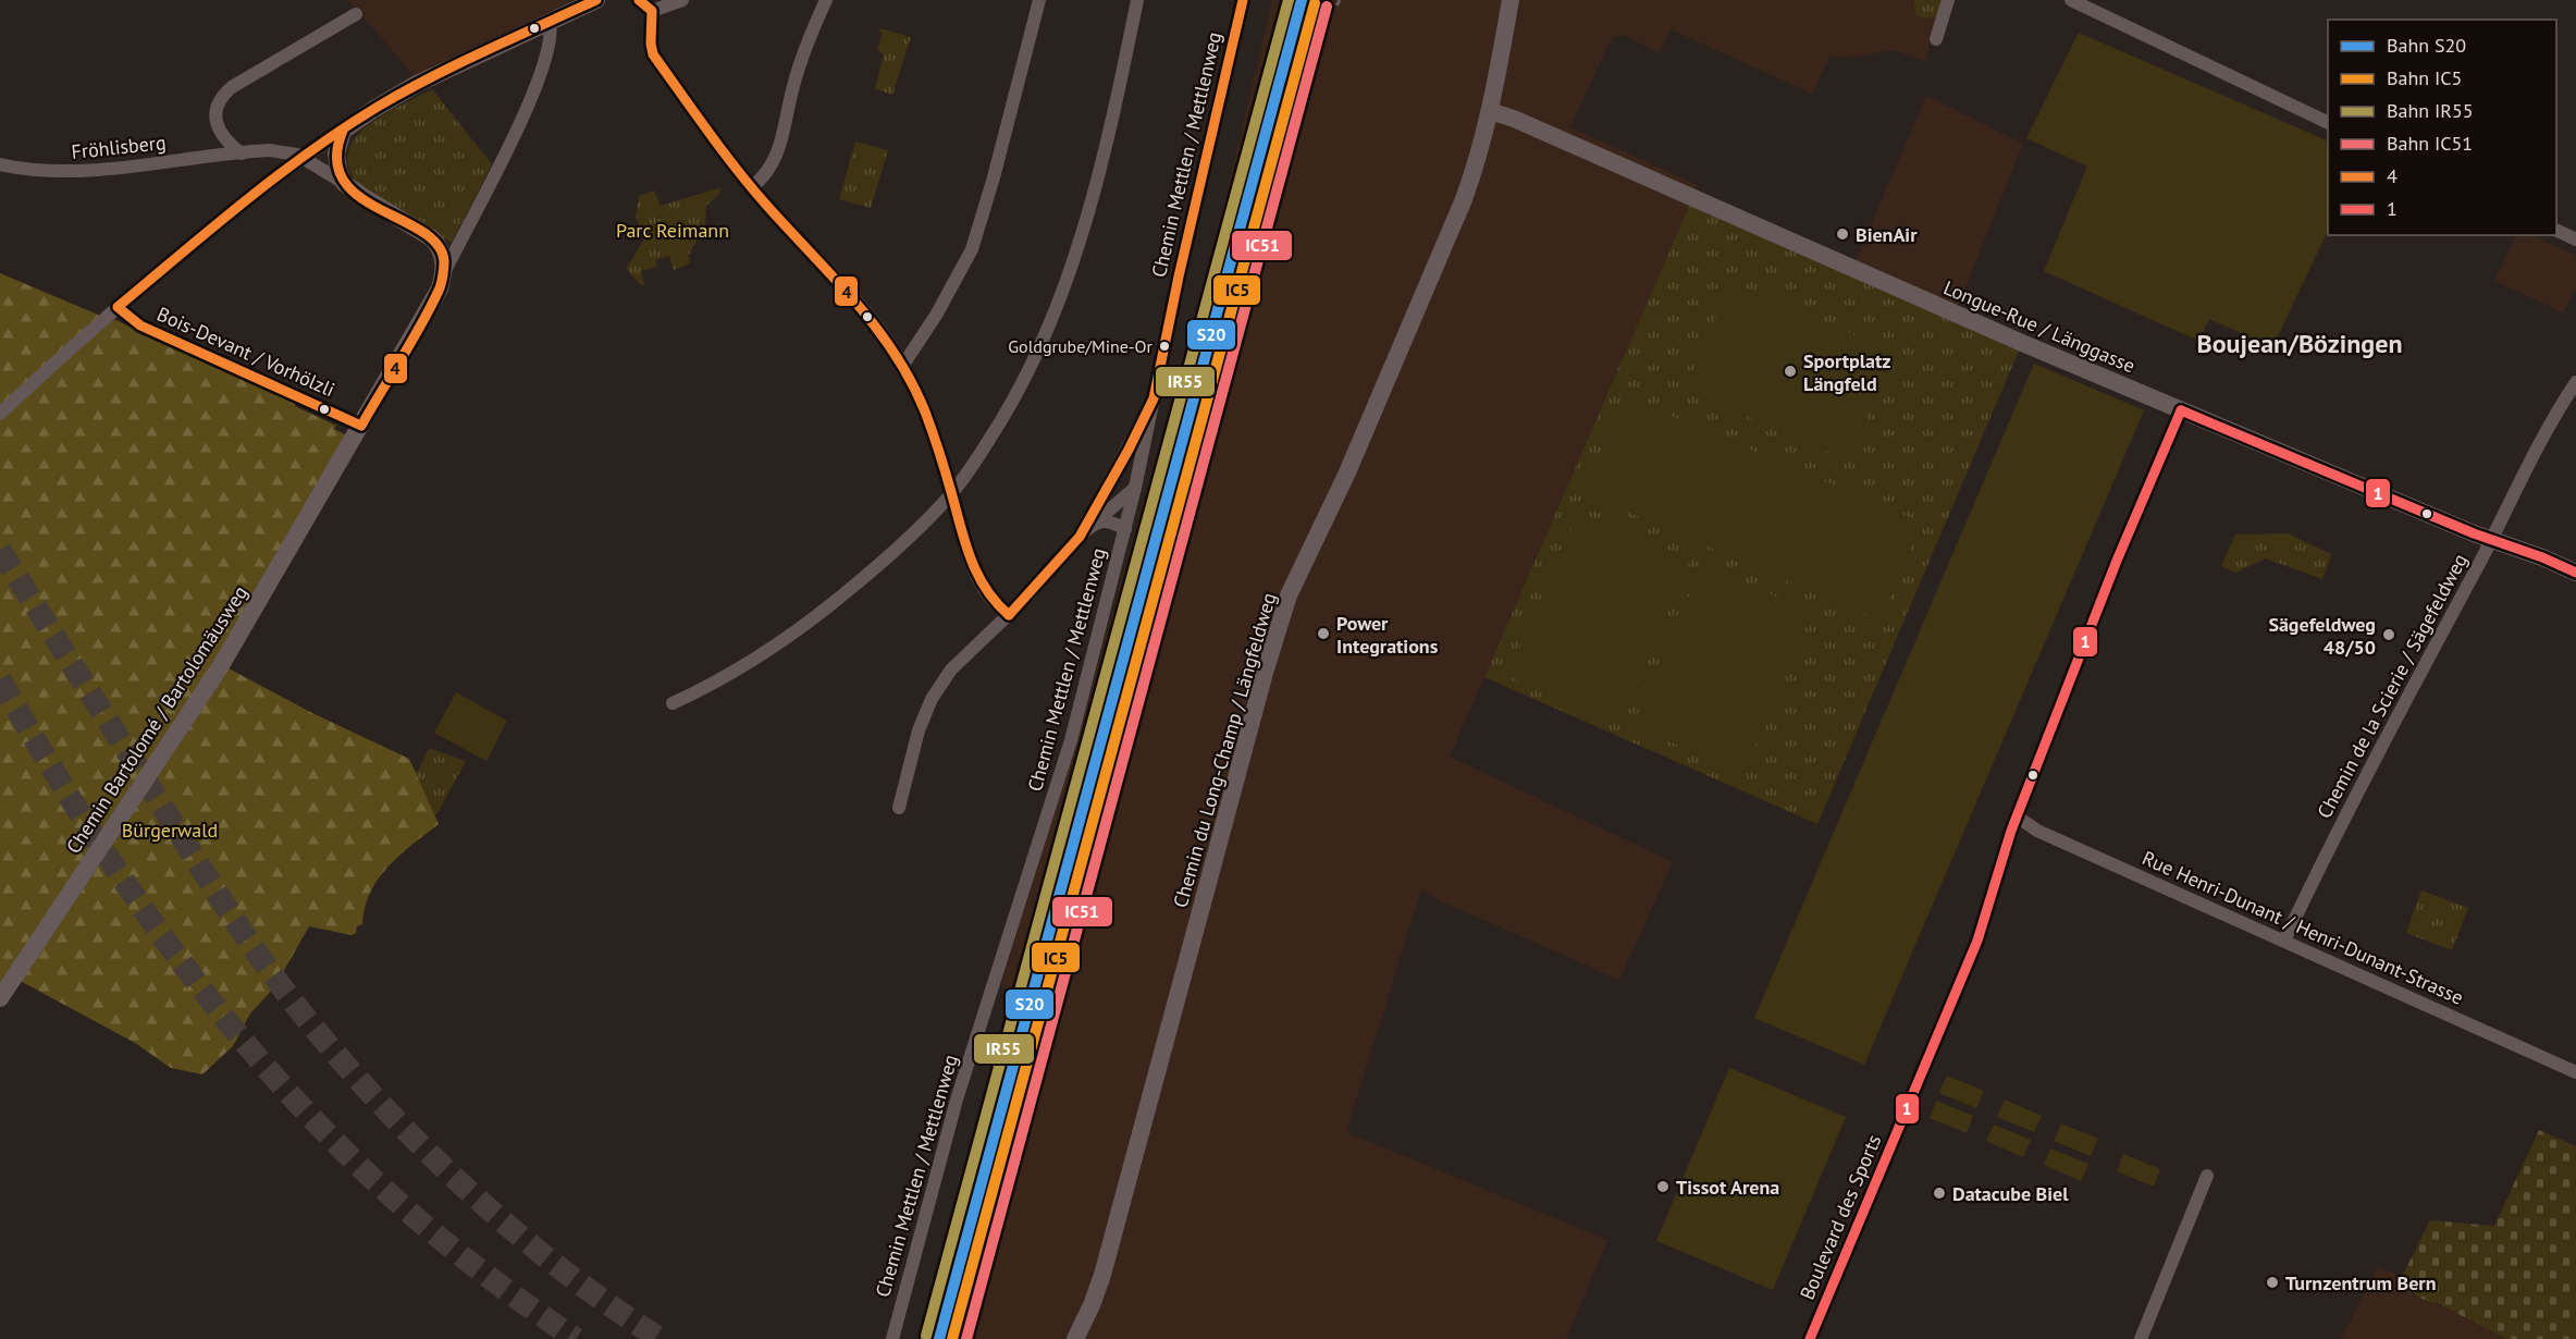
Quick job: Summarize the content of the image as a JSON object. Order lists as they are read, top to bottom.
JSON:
{
  "streets": {
    "street": [
      "Fröhlisberg",
      "Chemin Mettlen / Mettlenweg",
      "Longue-Rue / Länggasse",
      "Bois-Devant / Vorhölzli",
      "Chemin de la Scierie / Sägefeldweg",
      "Chemin Bartolomé / Bartolomäusweg",
      "Chemin du Long-Champ / Längfeldweg",
      "Rue Henri-Dunant / Henri-Dunant-Strasse",
      "Boulevard des Sports"
    ]
  },
  "crossings": [
    ["Longue-Rue / Länggasse", "Chemin de la Scierie / Sägefeldweg"],
    ["Longue-Rue / Länggasse", "Chemin du Long-Champ / Längfeldweg"],
    ["Longue-Rue / Länggasse", "Boulevard des Sports"],
    ["Bois-Devant / Vorhölzli", "Chemin Bartolomé / Bartolomäusweg"],
    ["Chemin de la Scierie / Sägefeldweg", "Rue Henri-Dunant / Henri-Dunant-Strasse"],
    ["Rue Henri-Dunant / Henri-Dunant-Strasse", "Boulevard des Sports"]
  ],
  "districts": ["Boujean/Bözingen"],
  "parks": ["Parc Reimann", "Bürgerwald"],
  "places": [
    "BienAir",
    "Goldgrube/Mine-Or",
    "Sportplatz Längfeld",
    "Power Integrations",
    "Sägefeldweg 48/50",
    "Tissot Arena",
    "Datacube Biel",
    "Turnzentrum Bern"
  ],
  "lines": [
    "rail line S20",
    "rail line IR55",
    "transit line 4",
    "rail line IC5",
    "rail line IC51",
    "transit line 1"
  ],
  "legend": [
    "Bahn S20",
    "Bahn IC5",
    "Bahn IR55",
    "Bahn IC51",
    "4",
    "1"
  ]
}
